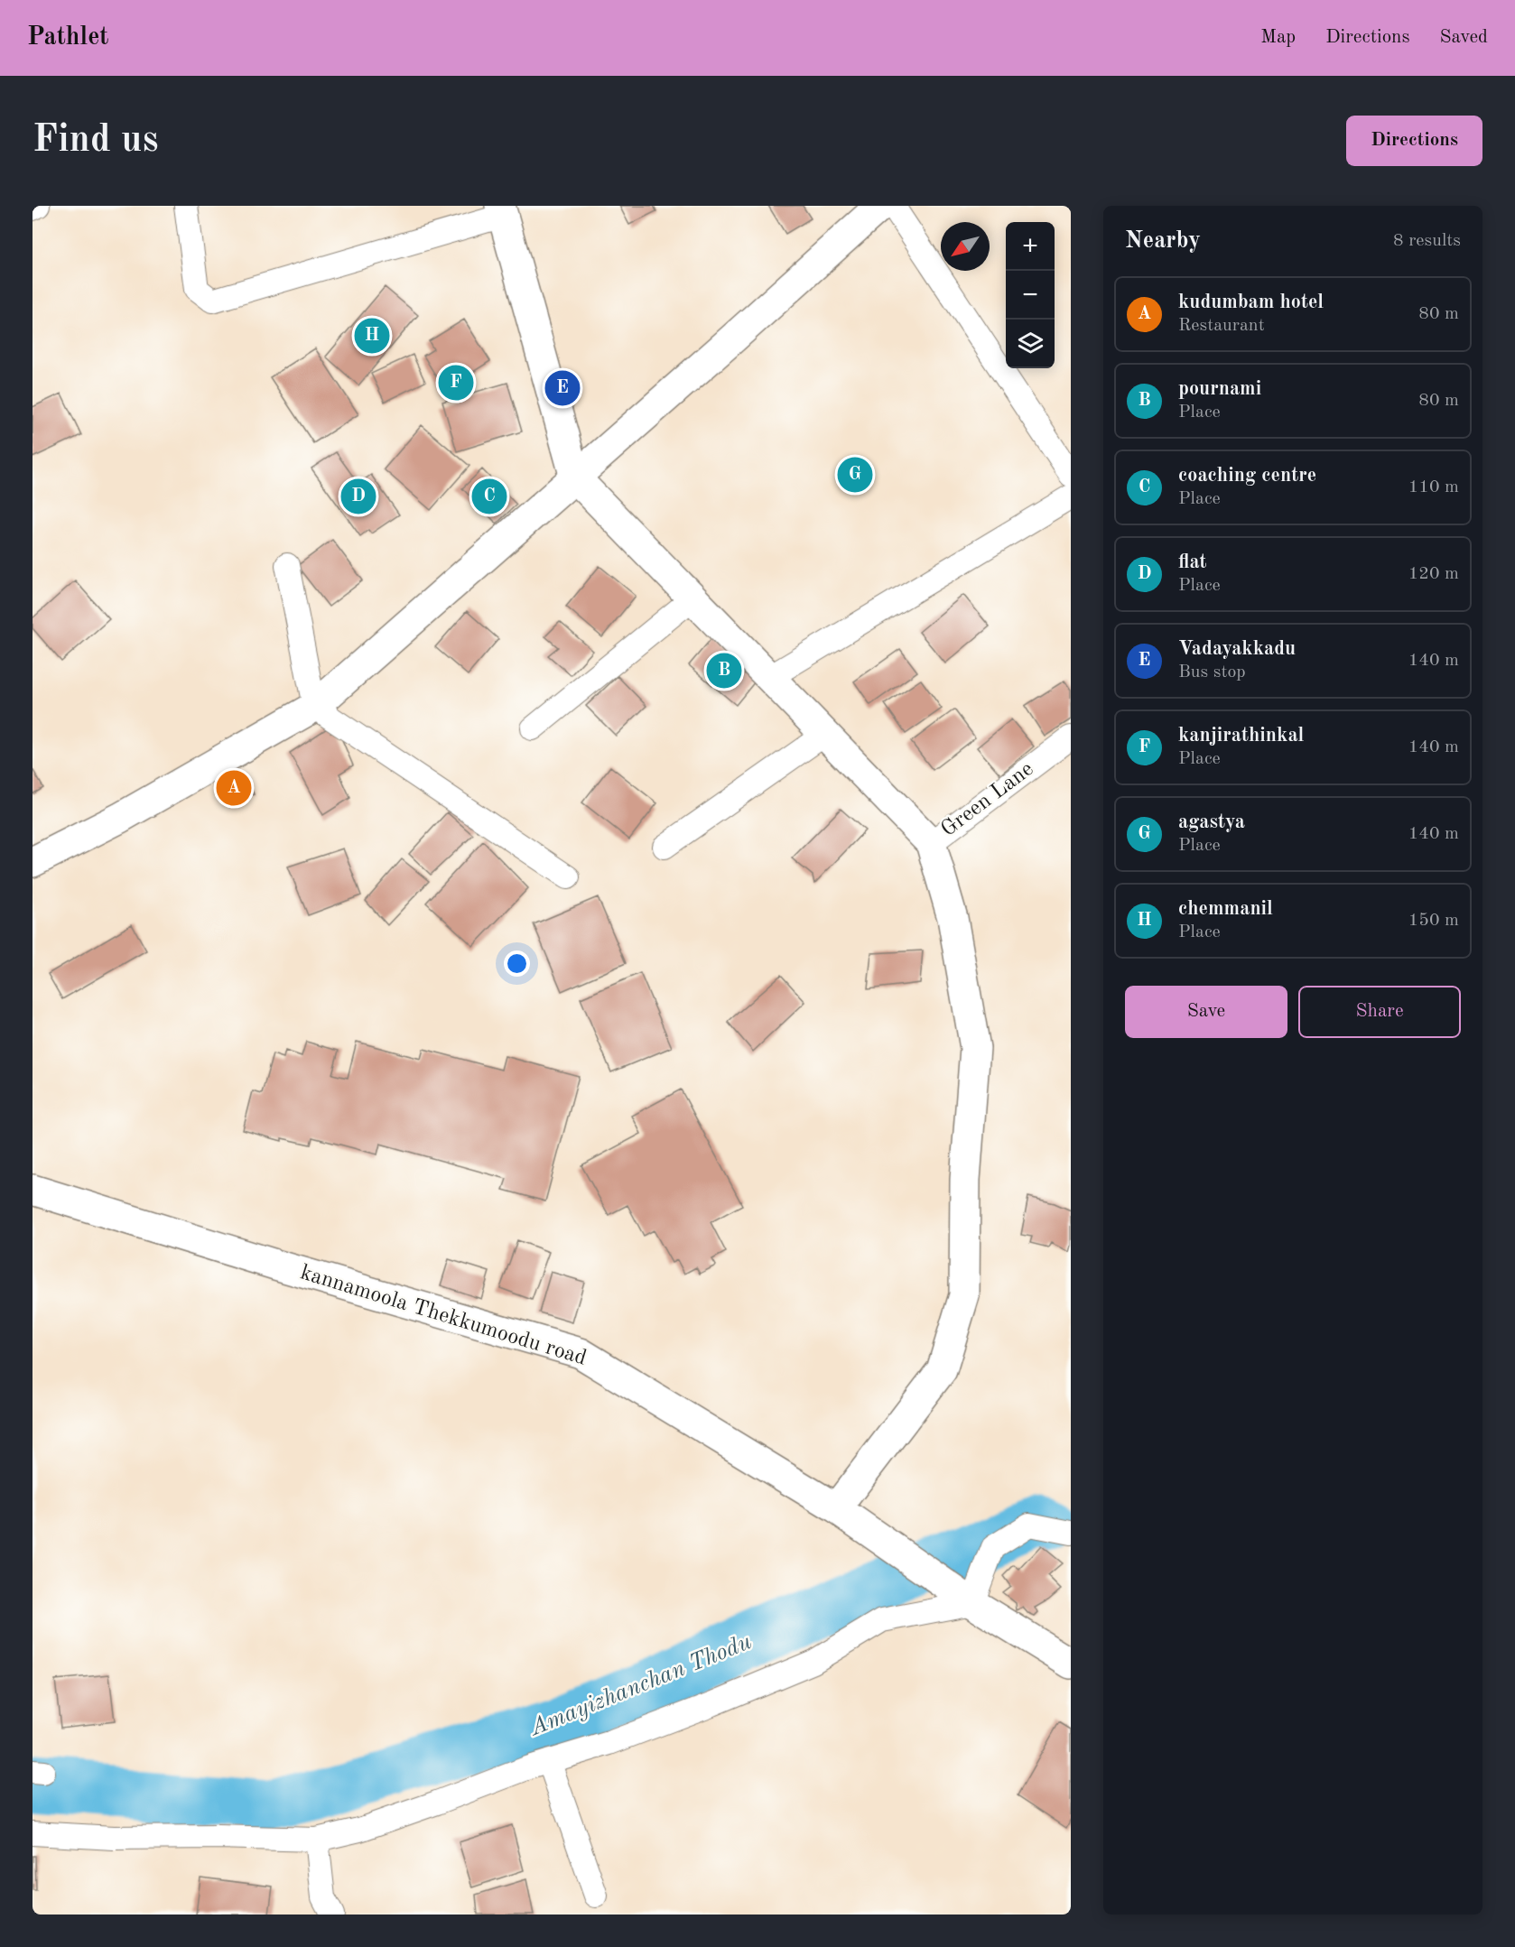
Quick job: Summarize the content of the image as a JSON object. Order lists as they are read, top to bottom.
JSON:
{
  "streets": {
    "street": ["Green Lane", "kannamoola Thekkumoodu road"]
  },
  "water": ["Amayizhanchan Thodu"],
  "north": "bottom left",
  "page": {
    "header": "Pathlet",
    "nav": ["Map", "Directions", "Saved"],
    "buttons": [
      "Directions",
      ["Save", "Share"]
    ],
    "title": "Find us",
    "heading": ["Nearby", "8 results"],
    "map_buttons": ["+", "−"],
    "list": [
      {
        "mark": "A",
        "name": "kudumbam hotel",
        "note": "Restaurant",
        "value": "80 m"
      },
      {
        "mark": "B",
        "name": "pournami",
        "note": "Place",
        "value": "80 m"
      },
      {
        "mark": "C",
        "name": "coaching centre",
        "note": "Place",
        "value": "110 m"
      },
      {
        "mark": "D",
        "name": "flat",
        "note": "Place",
        "value": "120 m"
      },
      {
        "mark": "E",
        "name": "Vadayakkadu",
        "note": "Bus stop",
        "value": "140 m"
      },
      {
        "mark": "F",
        "name": "kanjirathinkal",
        "note": "Place",
        "value": "140 m"
      },
      {
        "mark": "G",
        "name": "agastya",
        "note": "Place",
        "value": "140 m"
      },
      {
        "mark": "H",
        "name": "chemmanil",
        "note": "Place",
        "value": "150 m"
      }
    ],
    "pins": [
      "H",
      "F",
      "E",
      "G",
      "C",
      "D",
      "B",
      "A"
    ]
  }
}
